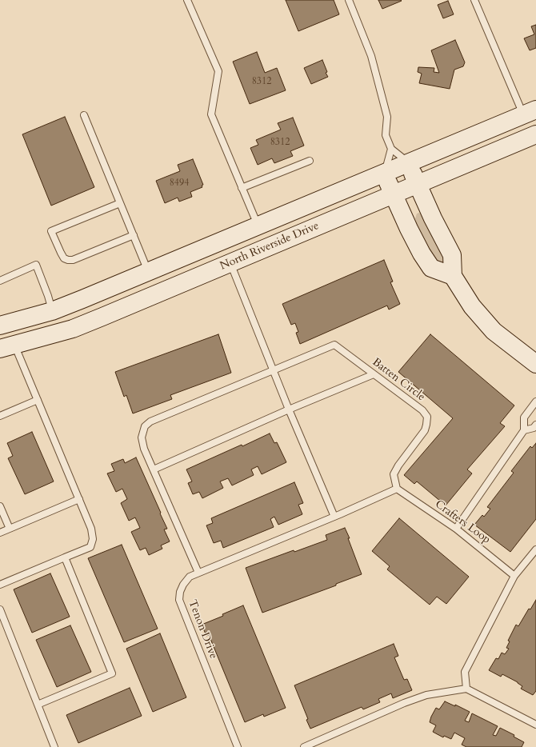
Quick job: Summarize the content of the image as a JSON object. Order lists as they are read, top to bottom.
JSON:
{
  "streets": {
    "main road": ["North Riverside Drive"],
    "lane": ["Batten Circle", "Crafters Loop", "Tenon Drive"]
  },
  "crossings": [
    ["Batten Circle", "Crafters Loop"]
  ],
  "house_numbers": ["8312", "8312", "8494"]
}
